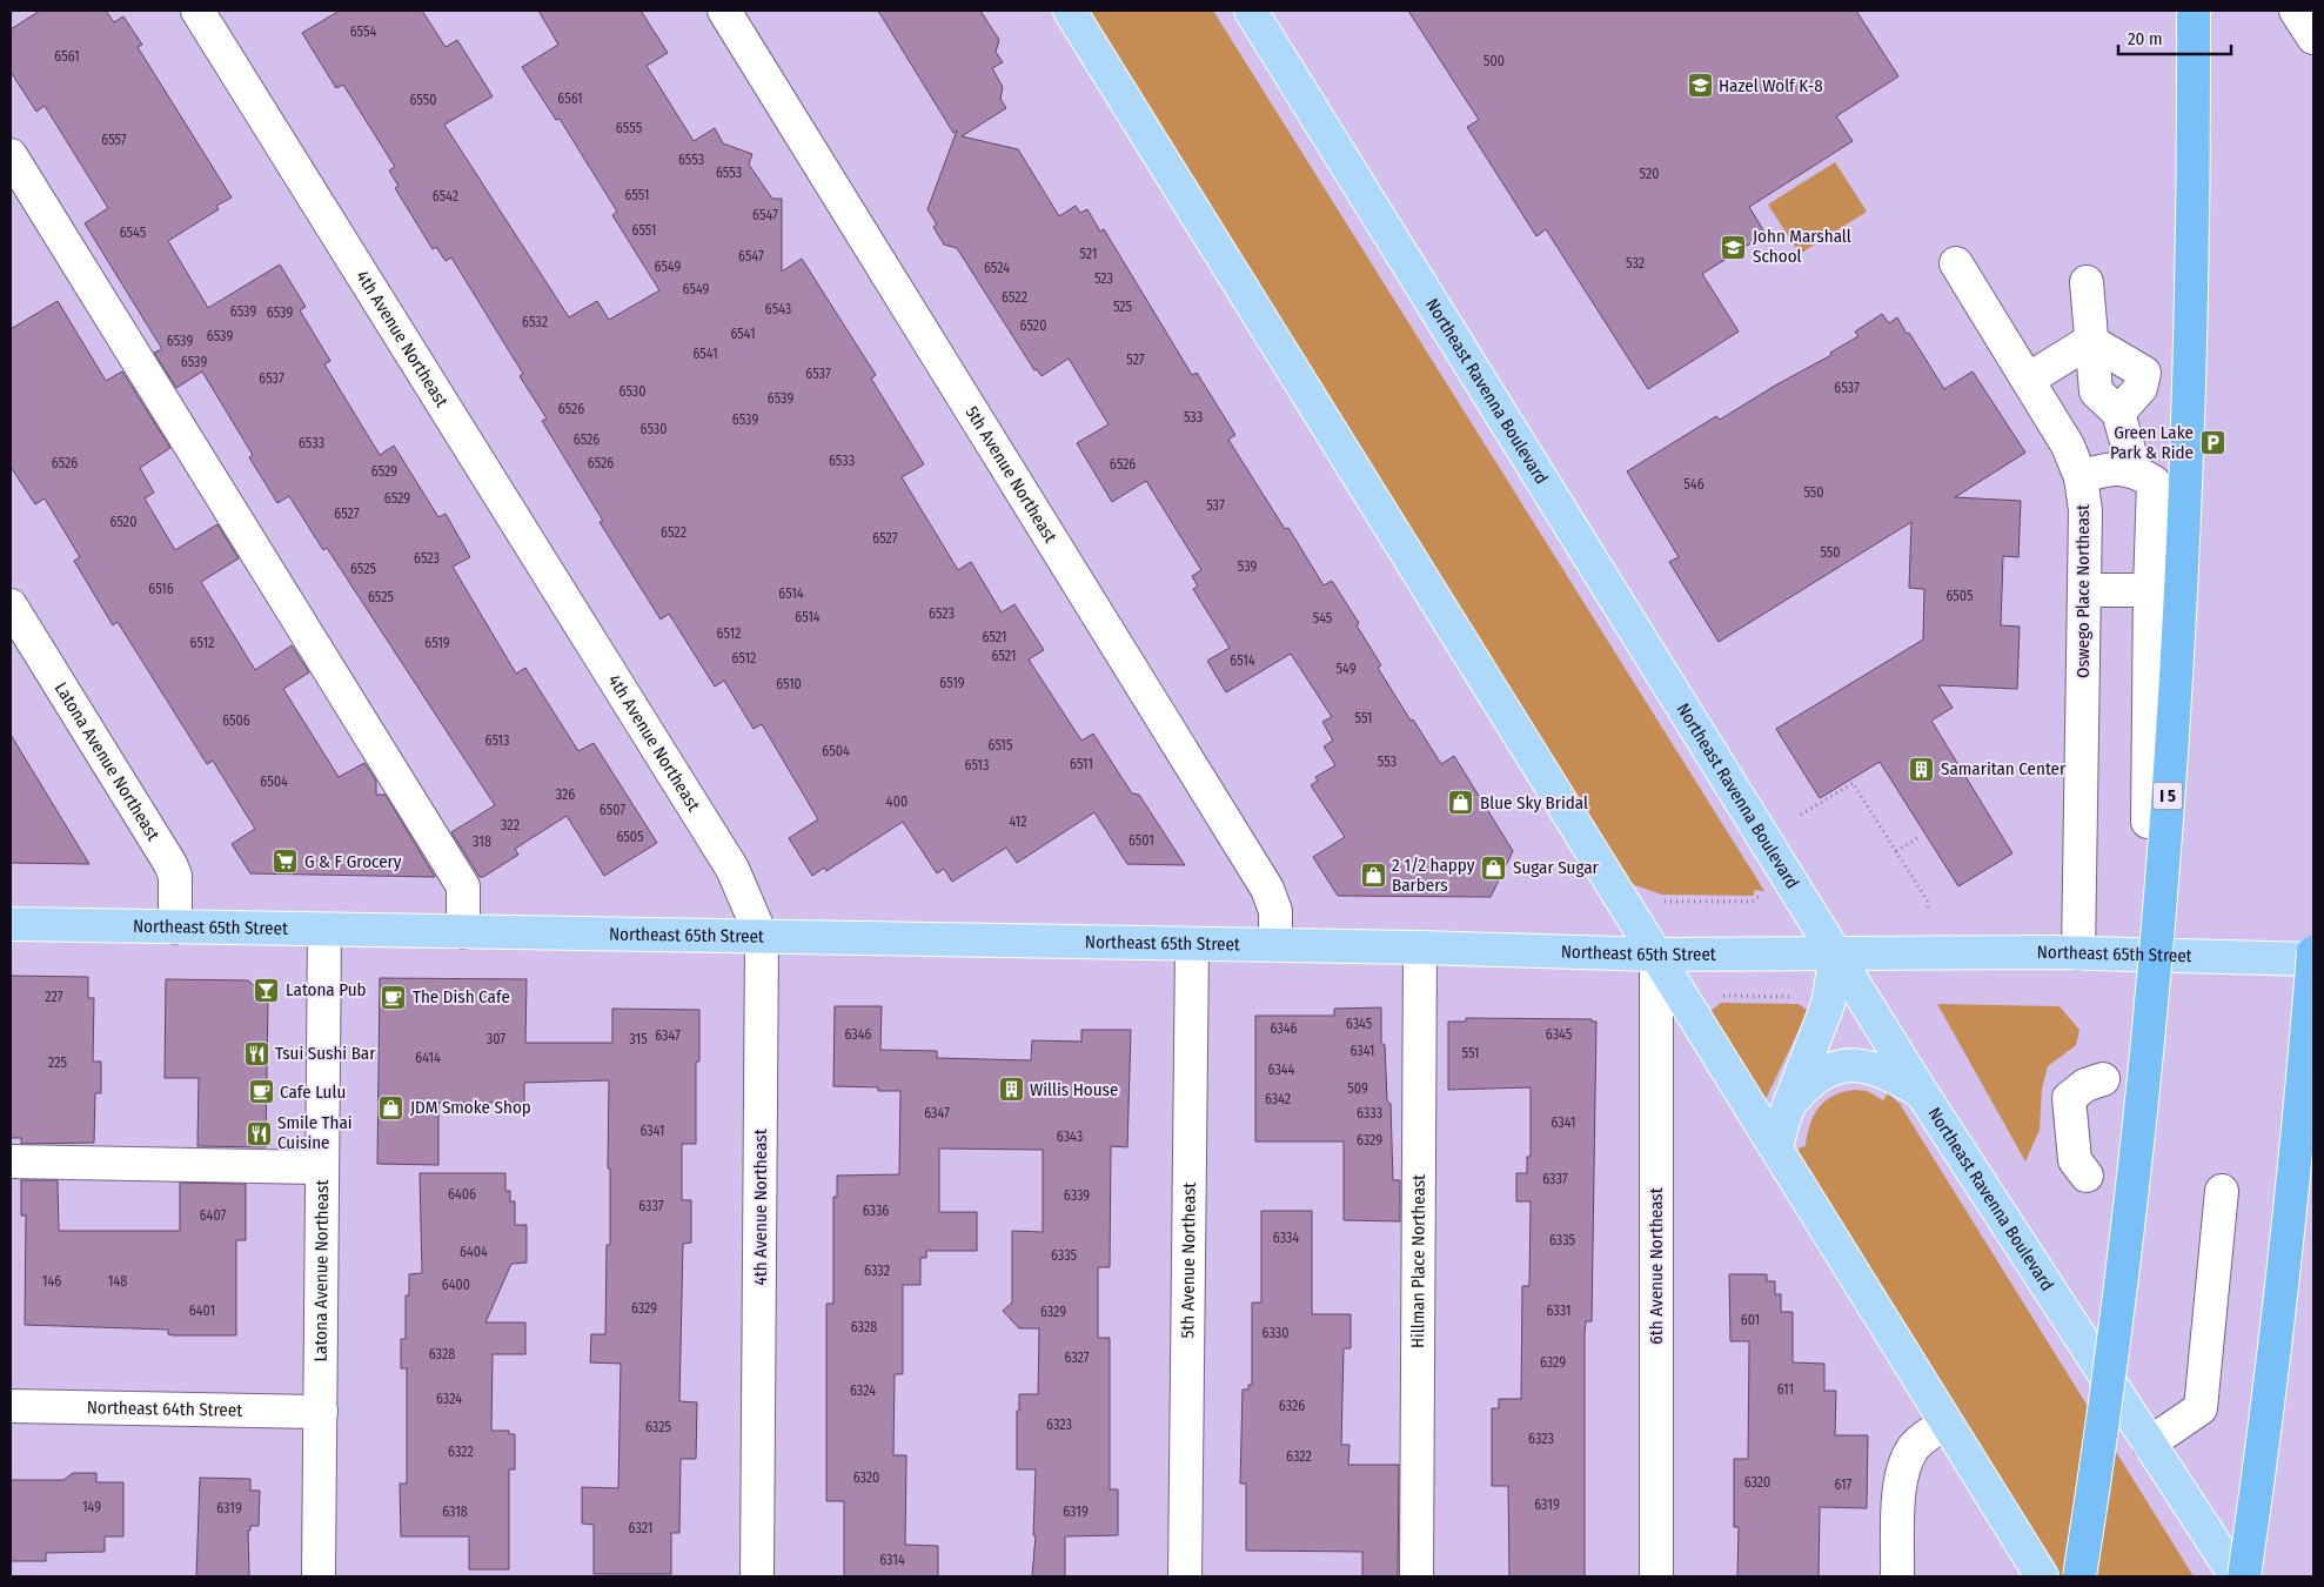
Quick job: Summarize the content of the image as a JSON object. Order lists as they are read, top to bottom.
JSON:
{
  "streets": {
    "highway": ["I 5"],
    "main road": ["Northeast Ravenna Boulevard", "Northeast 65th Street"],
    "street": [
      "4th Avenue Northeast",
      "5th Avenue Northeast",
      "Oswego Place Northeast",
      "Latona Avenue Northeast",
      "Hillman Place Northeast",
      "6th Avenue Northeast",
      "Northeast 64th Street"
    ]
  },
  "crossings": [
    ["4th Avenue Northeast", "Northeast 65th Street"],
    ["Northeast Ravenna Boulevard", "Northeast 65th Street"],
    ["5th Avenue Northeast", "Northeast 65th Street"],
    ["Oswego Place Northeast", "Northeast 65th Street"],
    ["Latona Avenue Northeast", "Northeast 65th Street"],
    ["Latona Avenue Northeast", "Northeast 64th Street"],
    ["Northeast 65th Street", "Hillman Place Northeast"],
    ["Northeast 65th Street", "6th Avenue Northeast"]
  ],
  "places": {
    "school or university": ["Hazel Wolf K-8", "John Marshall School"],
    "parking": ["Green Lake Park & Ride"],
    "building": ["Samaritan Center", "Willis House"],
    "shop": [
      "Blue Sky Bridal",
      "Sugar Sugar",
      "2 1/2 happy Barbers",
      "JDM Smoke Shop"
    ],
    "supermarket": ["G & F Grocery"],
    "bar": ["Latona Pub"],
    "cafe": ["The Dish Cafe", "Cafe Lulu"],
    "restaurant": ["Tsui Sushi Bar", "Smile Thai Cuisine"]
  },
  "house_numbers": [
    "6554",
    "6561",
    "500",
    "6561",
    "6550",
    "6555",
    "6557",
    "6553",
    "6553",
    "520",
    "6551",
    "6542",
    "6547",
    "6551",
    "6545",
    "521",
    "6547",
    "532",
    "6549",
    "6524",
    "523",
    "6549",
    "6522",
    "525",
    "6543",
    "6539",
    "6539",
    "6532",
    "6520",
    "6541",
    "6539",
    "6539",
    "6541",
    "527",
    "6539",
    "6537",
    "6537",
    "6537",
    "6530",
    "6539",
    "6526",
    "533",
    "6539",
    "6530",
    "6526",
    "6533",
    "6533",
    "6526",
    "6526",
    "6526",
    "6529",
    "546",
    "550",
    "6529",
    "537",
    "6527",
    "6520",
    "6522",
    "6527",
    "550",
    "6523",
    "539",
    "6525",
    "6516",
    "6514",
    "6505",
    "6525",
    "6523",
    "6514",
    "545",
    "6512",
    "6521",
    "6512",
    "6519",
    "6521",
    "6512",
    "6514",
    "549",
    "6519",
    "6510",
    "551",
    "6506",
    "6513",
    "6515",
    "6504",
    "553",
    "6511",
    "6513",
    "6504",
    "326",
    "400",
    "6507",
    "412",
    "322",
    "6505",
    "6501",
    "318",
    "227",
    "6345",
    "6346",
    "6346",
    "6345",
    "6347",
    "307",
    "315",
    "6341",
    "551",
    "6414",
    "225",
    "6344",
    "509",
    "6342",
    "6347",
    "6333",
    "6341",
    "6341",
    "6343",
    "6329",
    "6337",
    "6406",
    "6339",
    "6337",
    "6336",
    "6407",
    "6334",
    "6335",
    "6404",
    "6335",
    "6332",
    "146",
    "148",
    "6400",
    "6329",
    "6401",
    "6331",
    "6329",
    "601",
    "6328",
    "6330",
    "6328",
    "6327",
    "6329",
    "611",
    "6324",
    "6324",
    "6326",
    "6323",
    "6325",
    "6323",
    "6322",
    "6322",
    "6320",
    "6320",
    "617",
    "6319",
    "149",
    "6319",
    "6318",
    "6319",
    "6321",
    "6314"
  ],
  "scale_bar": "20 m"
}
